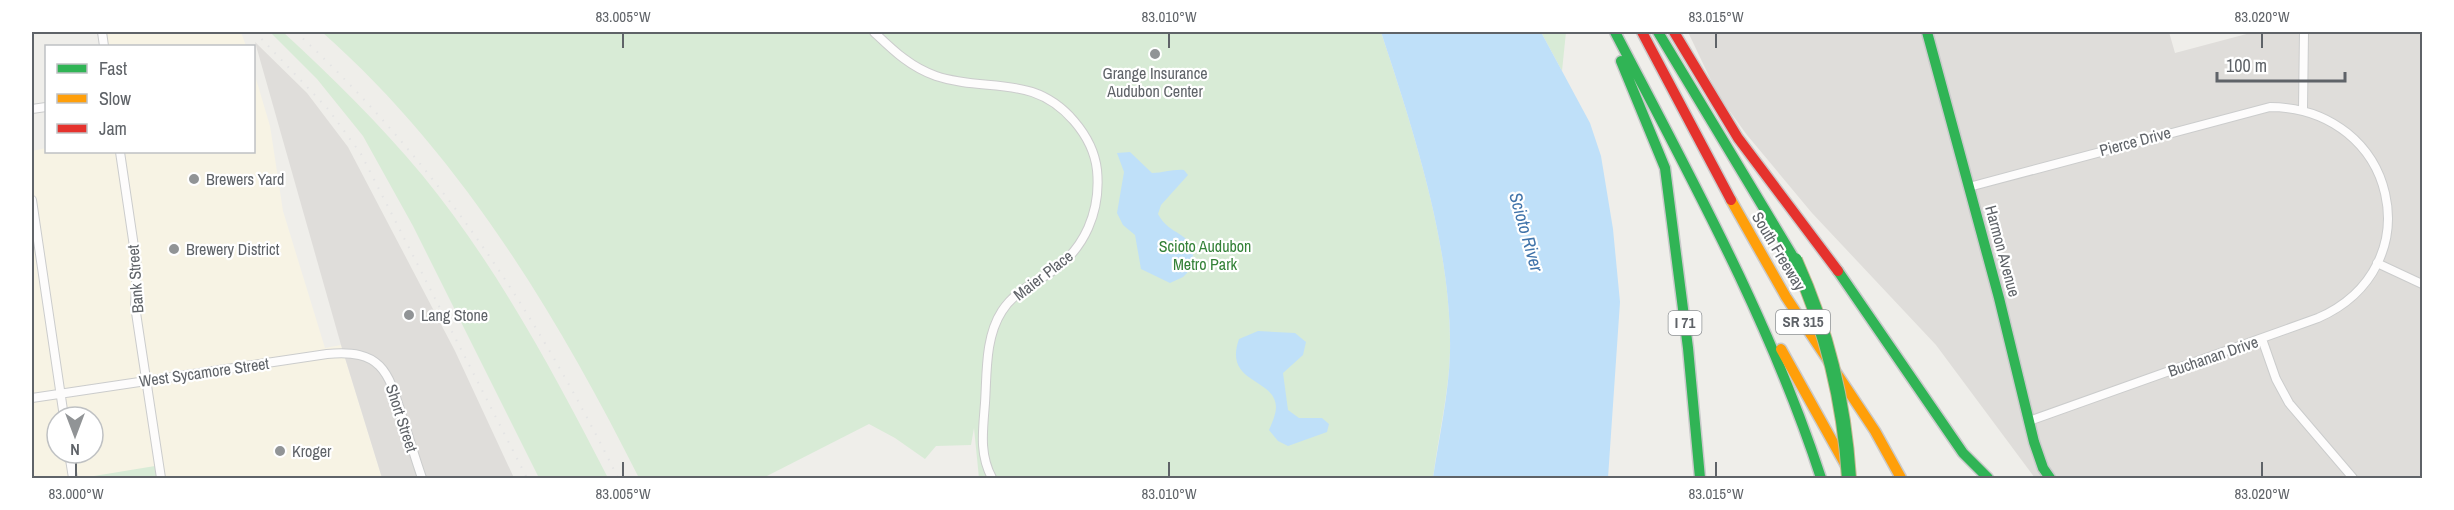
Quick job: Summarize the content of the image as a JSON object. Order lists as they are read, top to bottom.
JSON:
{
  "streets": {
    "main road": [
      "South Freeway",
      "Harmon Avenue",
      "SR 315",
      "I 71"
    ],
    "street": [
      "Pierce Drive",
      "Maier Place",
      "Bank Street",
      "Buchanan Drive",
      "West Sycamore Street",
      "Short Street"
    ]
  },
  "crossings": [
    ["Pierce Drive", "Harmon Avenue"],
    ["Pierce Drive", "Buchanan Drive"],
    ["Harmon Avenue", "Buchanan Drive"],
    ["Bank Street", "West Sycamore Street"],
    ["West Sycamore Street", "Short Street"]
  ],
  "water": ["Scioto River"],
  "parks": ["Scioto Audubon Metro Park"],
  "places": [
    "Grange Insurance Audubon Center",
    "Brewers Yard",
    "Brewery District",
    "Lang Stone",
    "Kroger"
  ],
  "legend": ["Fast", "Slow", "Jam"],
  "scale_bar": "100 m",
  "north": "bottom",
  "coordinates": [
    "83.005°W",
    "83.010°W",
    "83.015°W",
    "83.020°W",
    "83.000°W"
  ]
}
